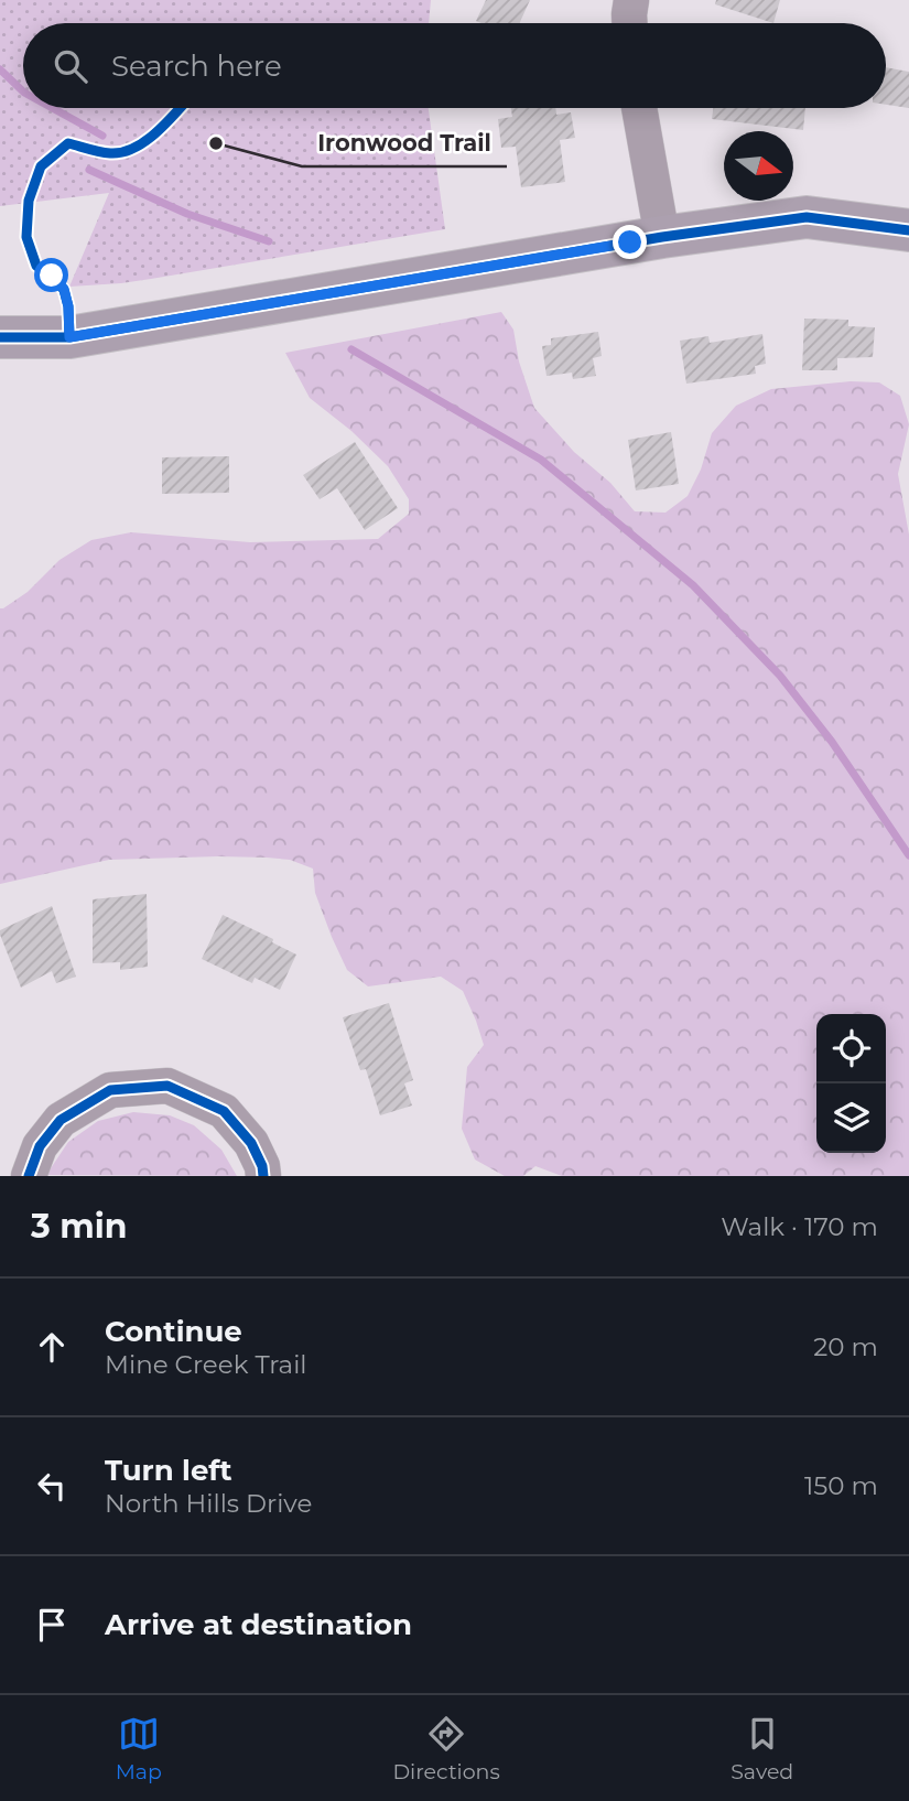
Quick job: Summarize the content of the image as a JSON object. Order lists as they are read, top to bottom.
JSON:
{
  "places": ["Ironwood Trail"],
  "north": "right",
  "page": {
    "search": "Search here",
    "heading": ["3 min", "Walk · 170 m"],
    "list": [
      ["Continue", "Mine Creek Trail", "20 m"],
      ["Turn left", "North Hills Drive", "150 m"],
      "Arrive at destination"
    ],
    "nav": ["Map", "Directions", "Saved"]
  }
}
